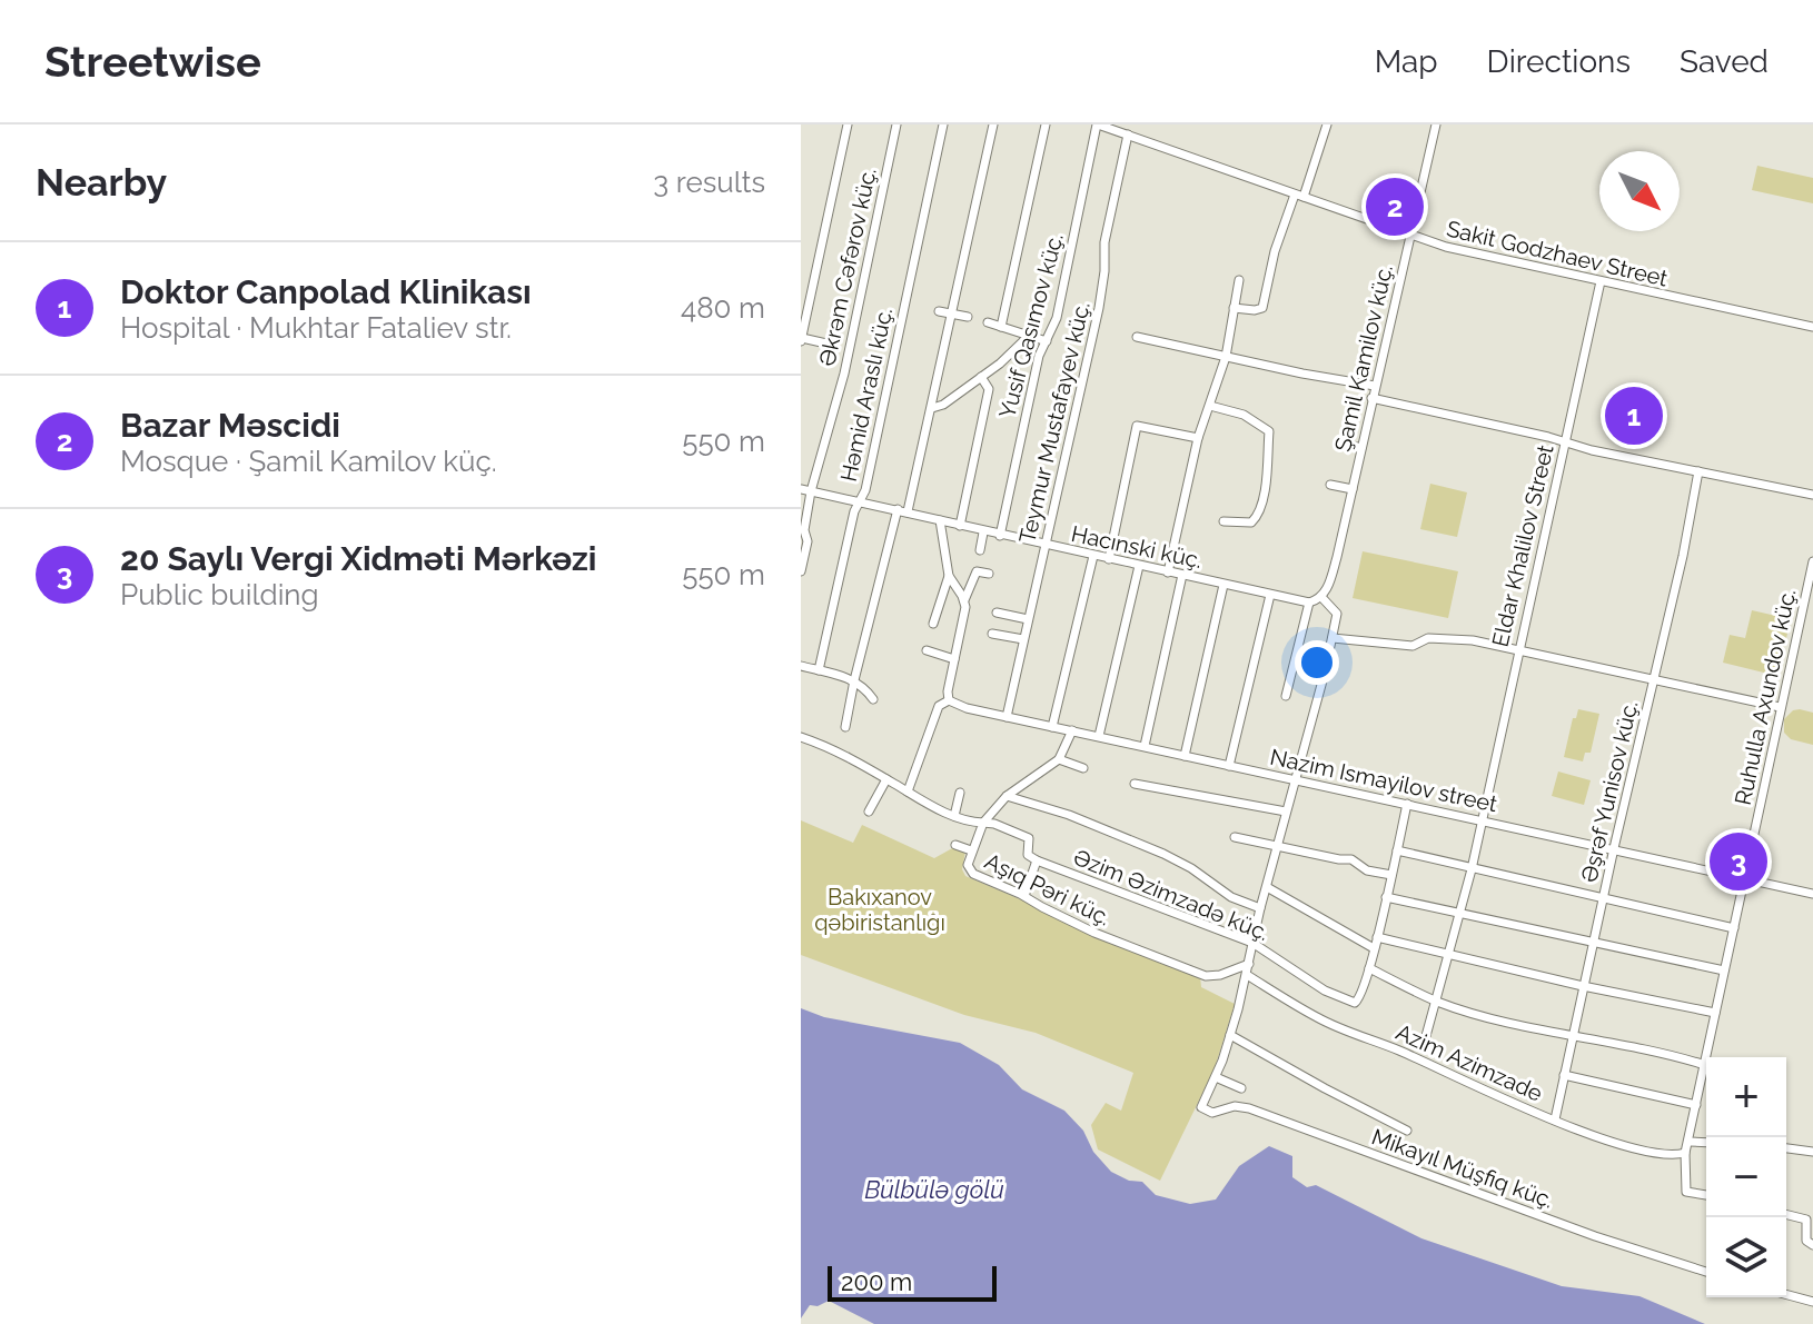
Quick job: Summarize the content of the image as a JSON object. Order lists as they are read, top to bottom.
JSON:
{
  "streets": {
    "street": [
      "Sakit Godzhaev Street",
      "Əkrəm Cəfərov küç.",
      "Yusif Qasımov küç.",
      "Şamil Kamilov küç.",
      "Həmid Araslı küç.",
      "Teymur Mustafayev küç.",
      "Eldar Khalilov Street",
      "Hacınski küç.",
      "Ruhulla Axundov küç.",
      "Nazim Ismayilov street",
      "Əşrəf Yunisov küç.",
      "Aşıq Pəri küç.",
      "Əzim Əzimzadə küç.",
      "Azim Azimzade",
      "Mikayıl Müşfiq küç."
    ]
  },
  "crossings": [
    ["Sakit Godzhaev Street", "Yusif Qasımov küç."],
    ["Sakit Godzhaev Street", "Şamil Kamilov küç."],
    ["Sakit Godzhaev Street", "Teymur Mustafayev küç."],
    ["Sakit Godzhaev Street", "Eldar Khalilov Street"],
    ["Əkrəm Cəfərov küç.", "Hacınski küç."],
    ["Yusif Qasımov küç.", "Hacınski küç."],
    ["Həmid Araslı küç.", "Hacınski küç."],
    ["Teymur Mustafayev küç.", "Hacınski küç."],
    ["Teymur Mustafayev küç.", "Nazim Ismayilov street"],
    ["Eldar Khalilov Street", "Nazim Ismayilov street"],
    ["Ruhulla Axundov küç.", "Nazim Ismayilov street"],
    ["Ruhulla Axundov küç.", "Azim Azimzade"],
    ["Nazim Ismayilov street", "Əşrəf Yunisov küç."],
    ["Əşrəf Yunisov küç.", "Azim Azimzade"],
    ["Aşıq Pəri küç.", "Əzim Əzimzadə küç."]
  ],
  "water": ["Bülbülə gölü"],
  "parks": ["Bakıxanov qəbiristanlığı"],
  "scale_bar": "200 m",
  "north": "bottom right",
  "page": {
    "header": "Streetwise",
    "nav": ["Map", "Directions", "Saved"],
    "heading": ["Nearby", "3 results"],
    "pins": ["2", "1", "3"],
    "list": [
      {
        "mark": "1",
        "name": "Doktor Canpolad Klinikası",
        "note": "Hospital · Mukhtar Fataliev str.",
        "value": "480 m"
      },
      {
        "mark": "2",
        "name": "Bazar Məscidi",
        "note": "Mosque · Şamil Kamilov küç.",
        "value": "550 m"
      },
      {
        "mark": "3",
        "name": "20 Saylı Vergi Xidməti Mərkəzi",
        "note": "Public building",
        "value": "550 m"
      }
    ],
    "map_buttons": ["+", "−"],
    "scale": "200 m"
  }
}
